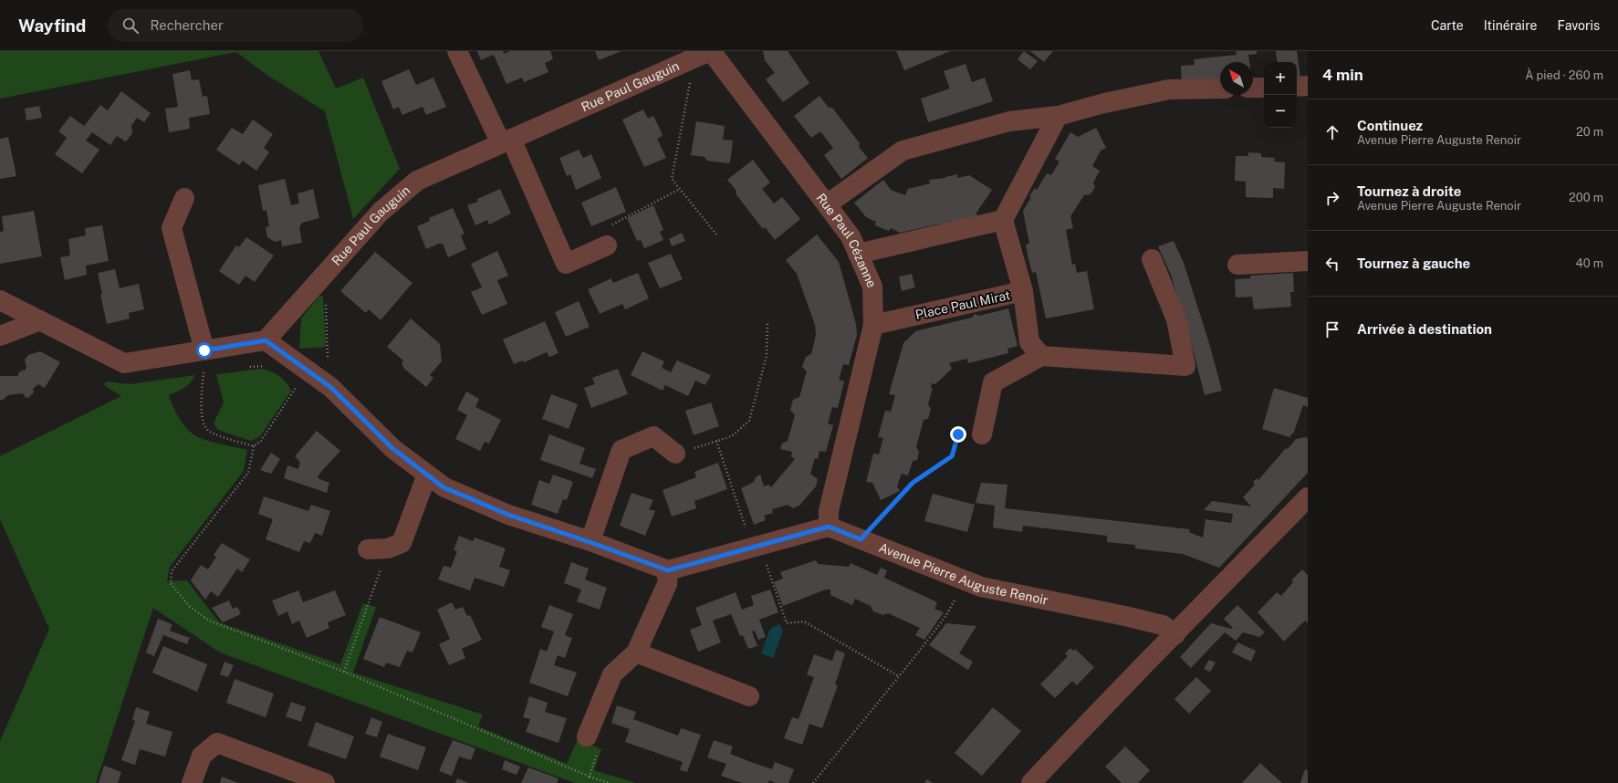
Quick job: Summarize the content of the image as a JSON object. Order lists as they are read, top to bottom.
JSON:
{
  "streets": {
    "street": [
      "Rue Paul Gauguin",
      "Rue Paul Cézanne",
      "Place Paul Mirat",
      "Avenue Pierre Auguste Renoir"
    ]
  },
  "crossings": [
    ["Rue Paul Gauguin", "Rue Paul Cézanne"],
    ["Rue Paul Cézanne", "Place Paul Mirat"],
    ["Rue Paul Cézanne", "Avenue Pierre Auguste Renoir"]
  ],
  "north": "top left",
  "page": {
    "header": "Wayfind",
    "search": "Rechercher",
    "nav": ["Carte", "Itinéraire", "Favoris"],
    "heading": ["4 min", "À pied · 260 m"],
    "map_buttons": ["+", "−"],
    "list": [
      ["Continuez", "Avenue Pierre Auguste Renoir", "20 m"],
      ["Tournez à droite", "Avenue Pierre Auguste Renoir", "200 m"],
      ["Tournez à gauche", "40 m"],
      "Arrivée à destination"
    ]
  }
}
